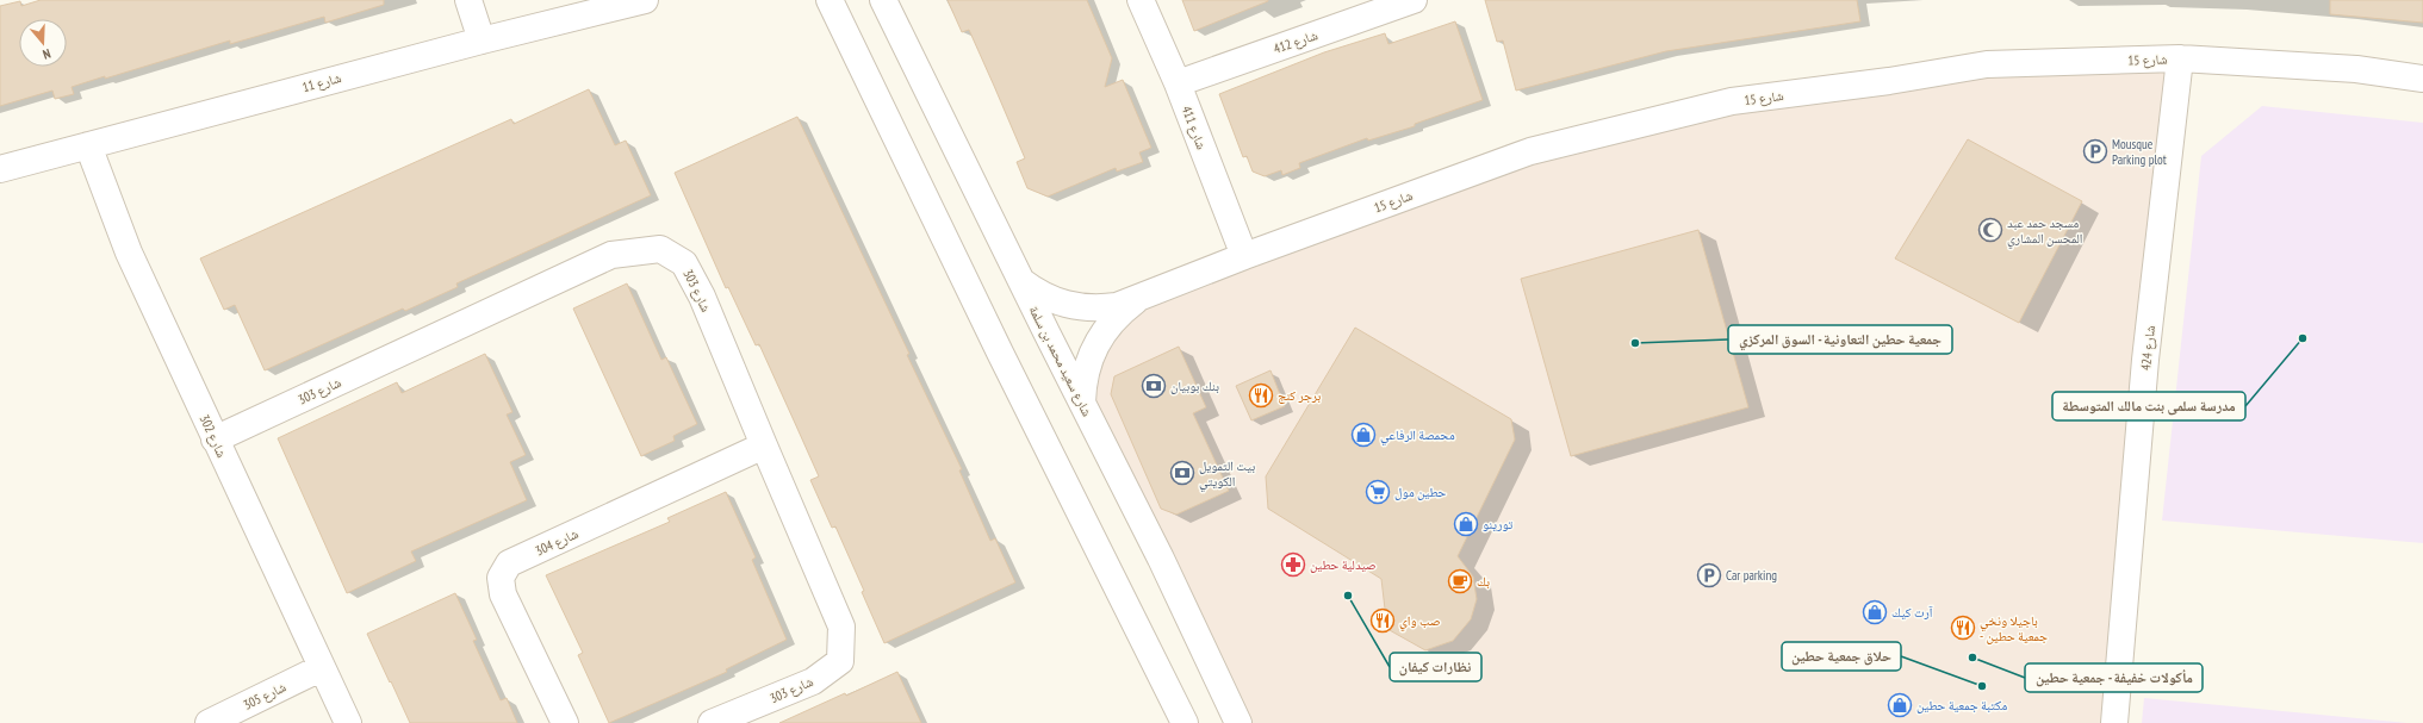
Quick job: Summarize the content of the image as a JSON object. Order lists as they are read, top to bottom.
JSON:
{
  "streets": {
    "street": [
      "شارع 412",
      "شارع 15",
      "شارع 11",
      "شارع 411",
      "شارع 303",
      "شارع 424",
      "شارع سعيد محمد بن سلمة",
      "شارع 302",
      "شارع 304",
      "شارع 305"
    ]
  },
  "crossings": [
    ["شارع 412", "شارع 411"],
    ["شارع 15", "شارع 411"],
    ["شارع 15", "شارع 424"],
    ["شارع 15", "شارع سعيد محمد بن سلمة"],
    ["شارع 11", "شارع 302"],
    ["شارع 303", "شارع 302"],
    ["شارع 303", "شارع 304"],
    ["شارع 302", "شارع 305"]
  ],
  "places": {
    "parking": ["Mousque Parking plot", "Car parking"],
    "mosque": ["مسجد حمد عبد المحسن المشاري"],
    "other": [
      "مدرسة سلمى بنت مالك المتوسطة",
      "جمعية حطين التعاونية - السوق المركزي",
      "نظارات كيفان",
      "مأكولات خفيفة - جمعية حطين",
      "حلاق جمعية حطين"
    ],
    "bank": ["بنك بوبيان", "بيت التمويل الكويتي"],
    "restaurant": ["برجر كنج", "صب واي", "باجيلا ونخي - جمعية حطين"],
    "shop": [
      "محمصة الرفاعي",
      "تورينو",
      "آرت كيك",
      "مكتبة جمعية حطين"
    ],
    "supermarket": ["حطين مول"],
    "pharmacy": ["صيدلية حطين"],
    "cafe": ["بك"]
  },
  "north": "bottom"
}
